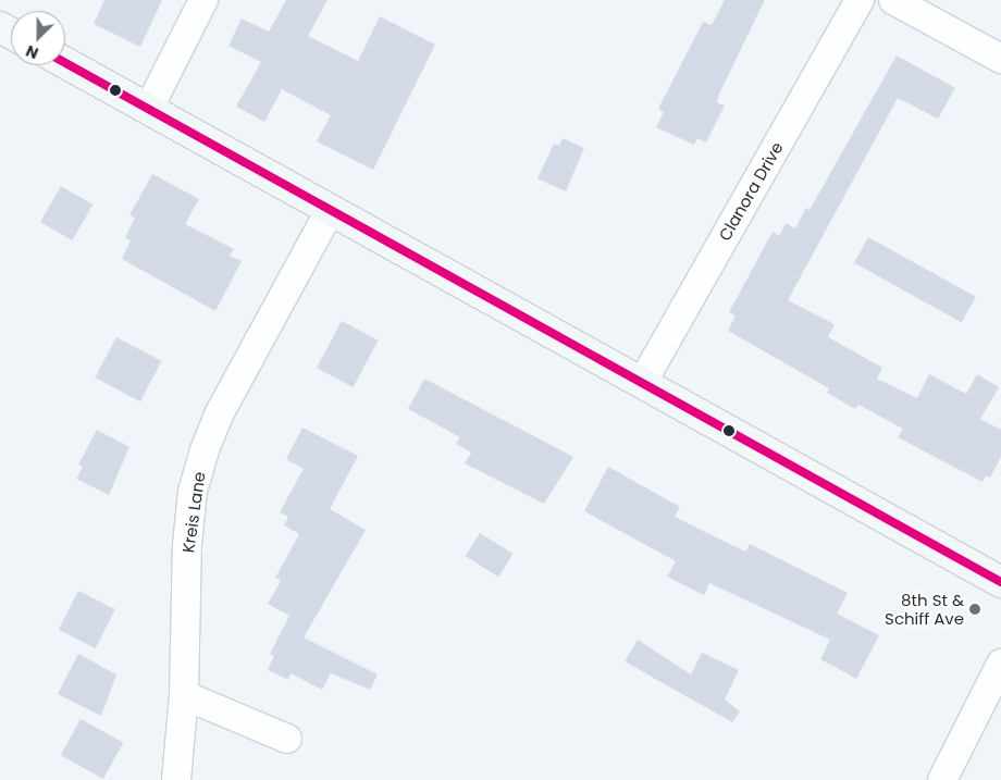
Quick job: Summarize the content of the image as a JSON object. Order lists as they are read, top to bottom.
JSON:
{
  "streets": {
    "street": ["Clanora Drive", "Kreis Lane"]
  },
  "places": ["8th St & Schiff Ave"],
  "north": "bottom left"
}
